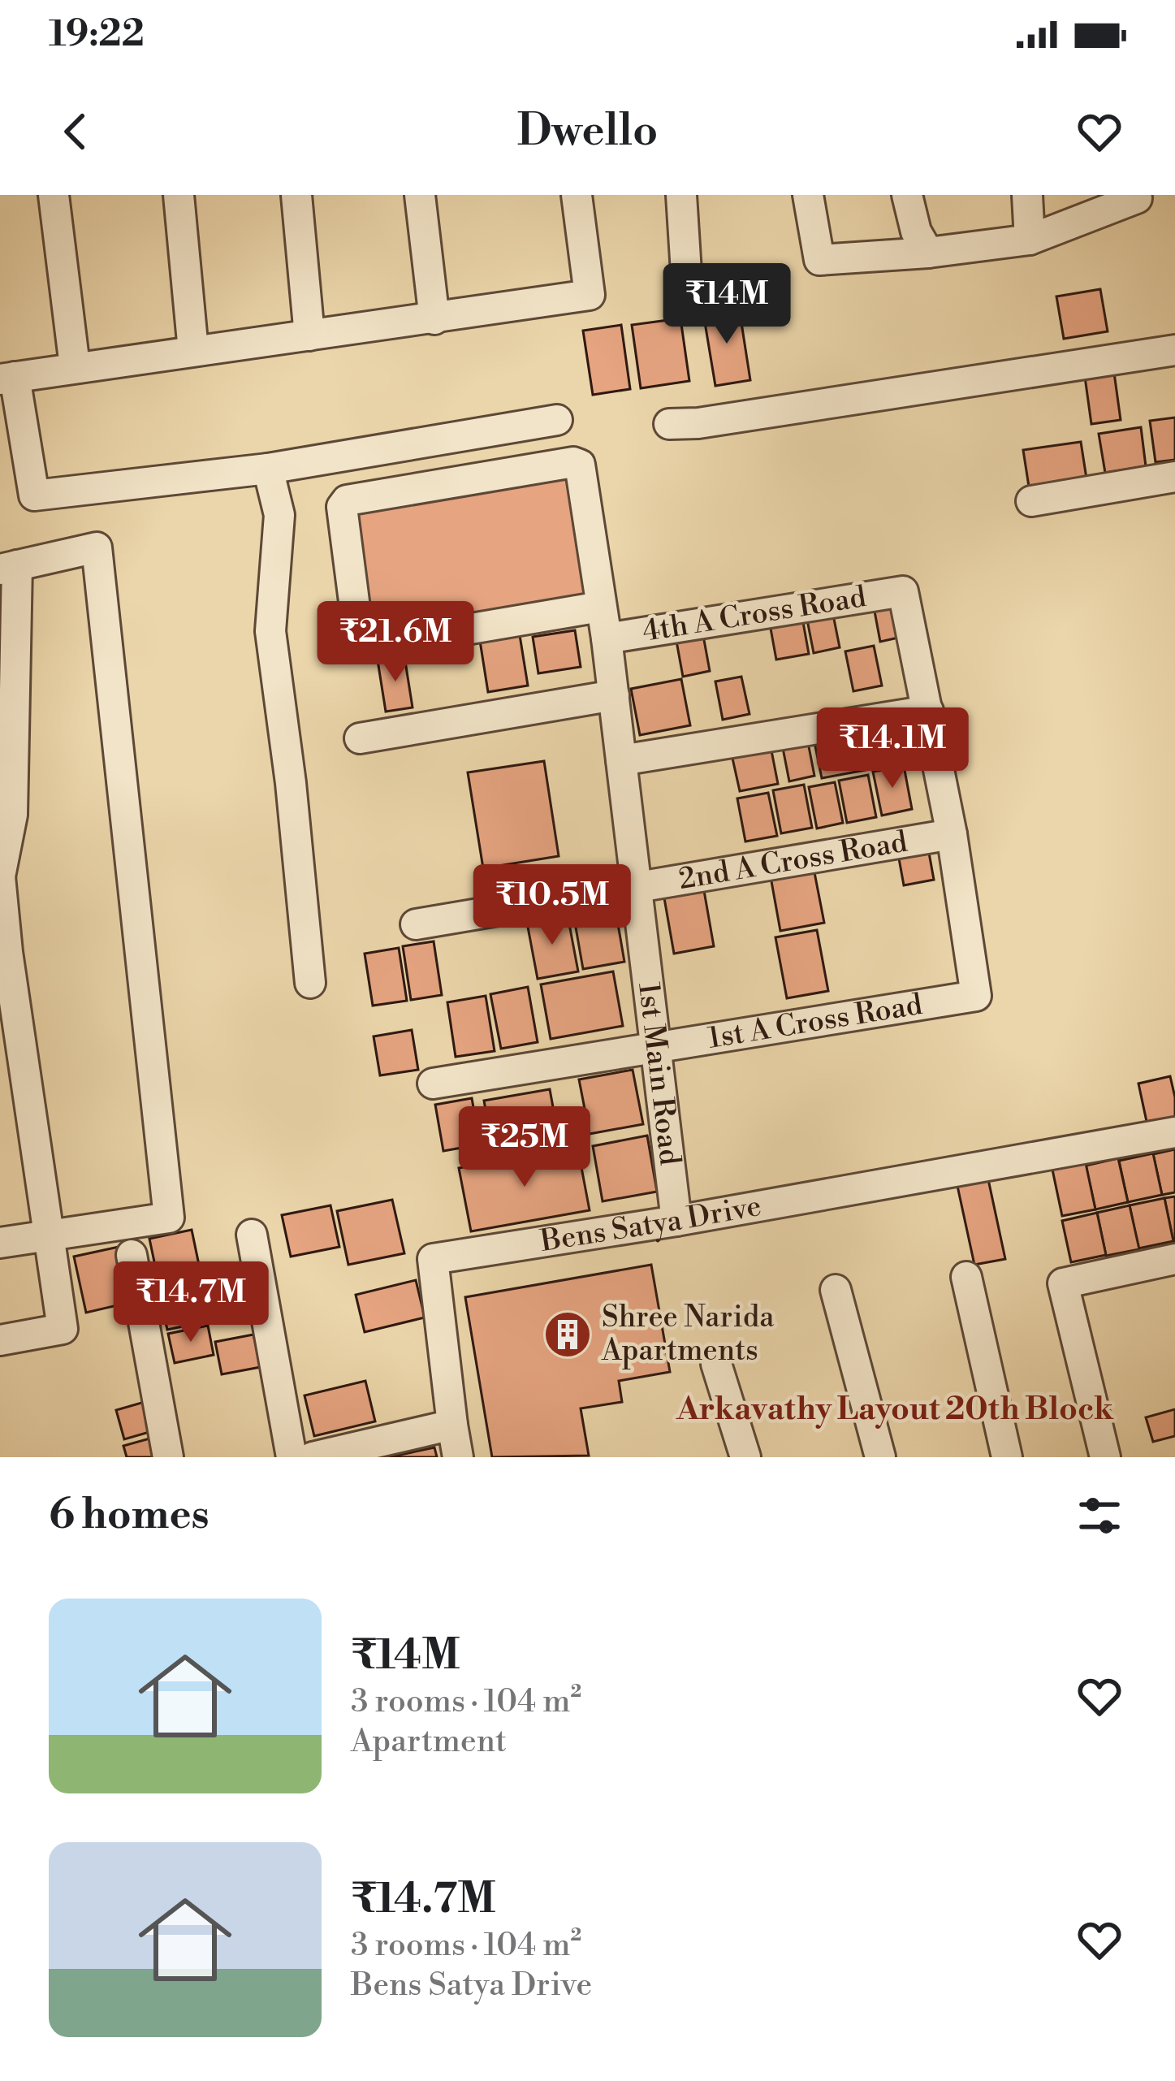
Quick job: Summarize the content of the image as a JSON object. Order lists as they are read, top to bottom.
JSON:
{
  "streets": {
    "street": [
      "4th A Cross Road",
      "2nd A Cross Road",
      "1st A Cross Road",
      "1st Main Road",
      "Bens Satya Drive"
    ]
  },
  "crossings": [
    ["4th A Cross Road", "1st Main Road"],
    ["2nd A Cross Road", "1st A Cross Road"],
    ["2nd A Cross Road", "1st Main Road"],
    ["1st A Cross Road", "1st Main Road"],
    ["1st Main Road", "Bens Satya Drive"]
  ],
  "districts": ["Arkavathy Layout 20th Block"],
  "places": {
    "building": ["Shree Narida Apartments"]
  },
  "page": {
    "status": "19:22",
    "header": "Dwello",
    "price": [
      "₹14M",
      "₹21.6M",
      "₹14.1M",
      "₹10.5M",
      "₹25M",
      "₹14.7M"
    ],
    "heading": "6 homes",
    "list": [
      {
        "name": "₹14M",
        "note": "3 rooms · 104 m² · Apartment"
      },
      {
        "name": "₹14.7M",
        "note": "3 rooms · 104 m² · Bens Satya Drive"
      }
    ]
  }
}
